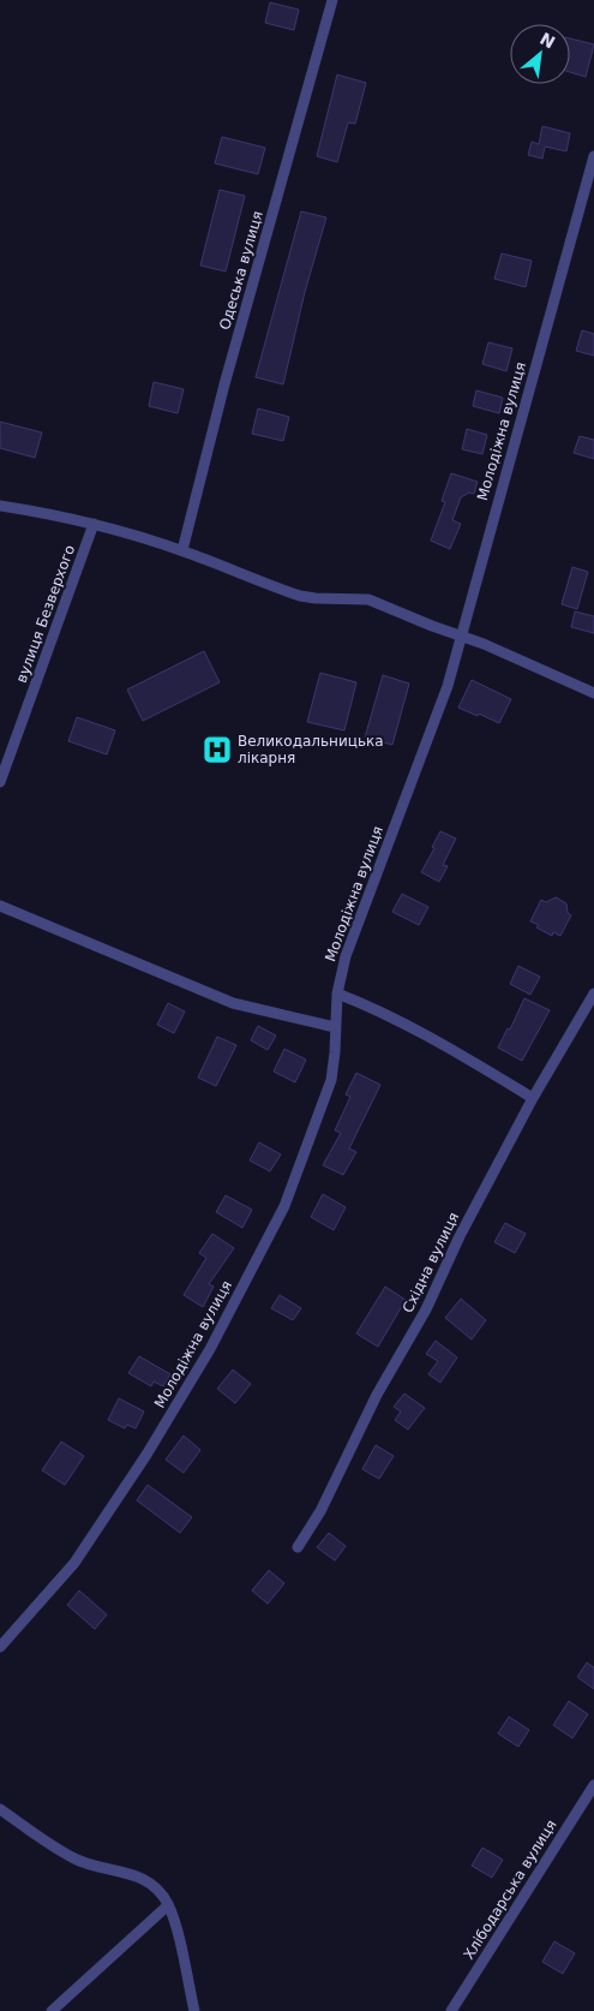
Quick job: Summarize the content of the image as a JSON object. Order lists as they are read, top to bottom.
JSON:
{
  "streets": {
    "street": [
      "Одеська вулиця",
      "Молодіжна вулиця",
      "вулиця Безверхого",
      "Східна вулиця",
      "Хлібодарська вулиця"
    ]
  },
  "places": {
    "hospital": ["Великодальницька лікарня"]
  },
  "north": "top right"
}
